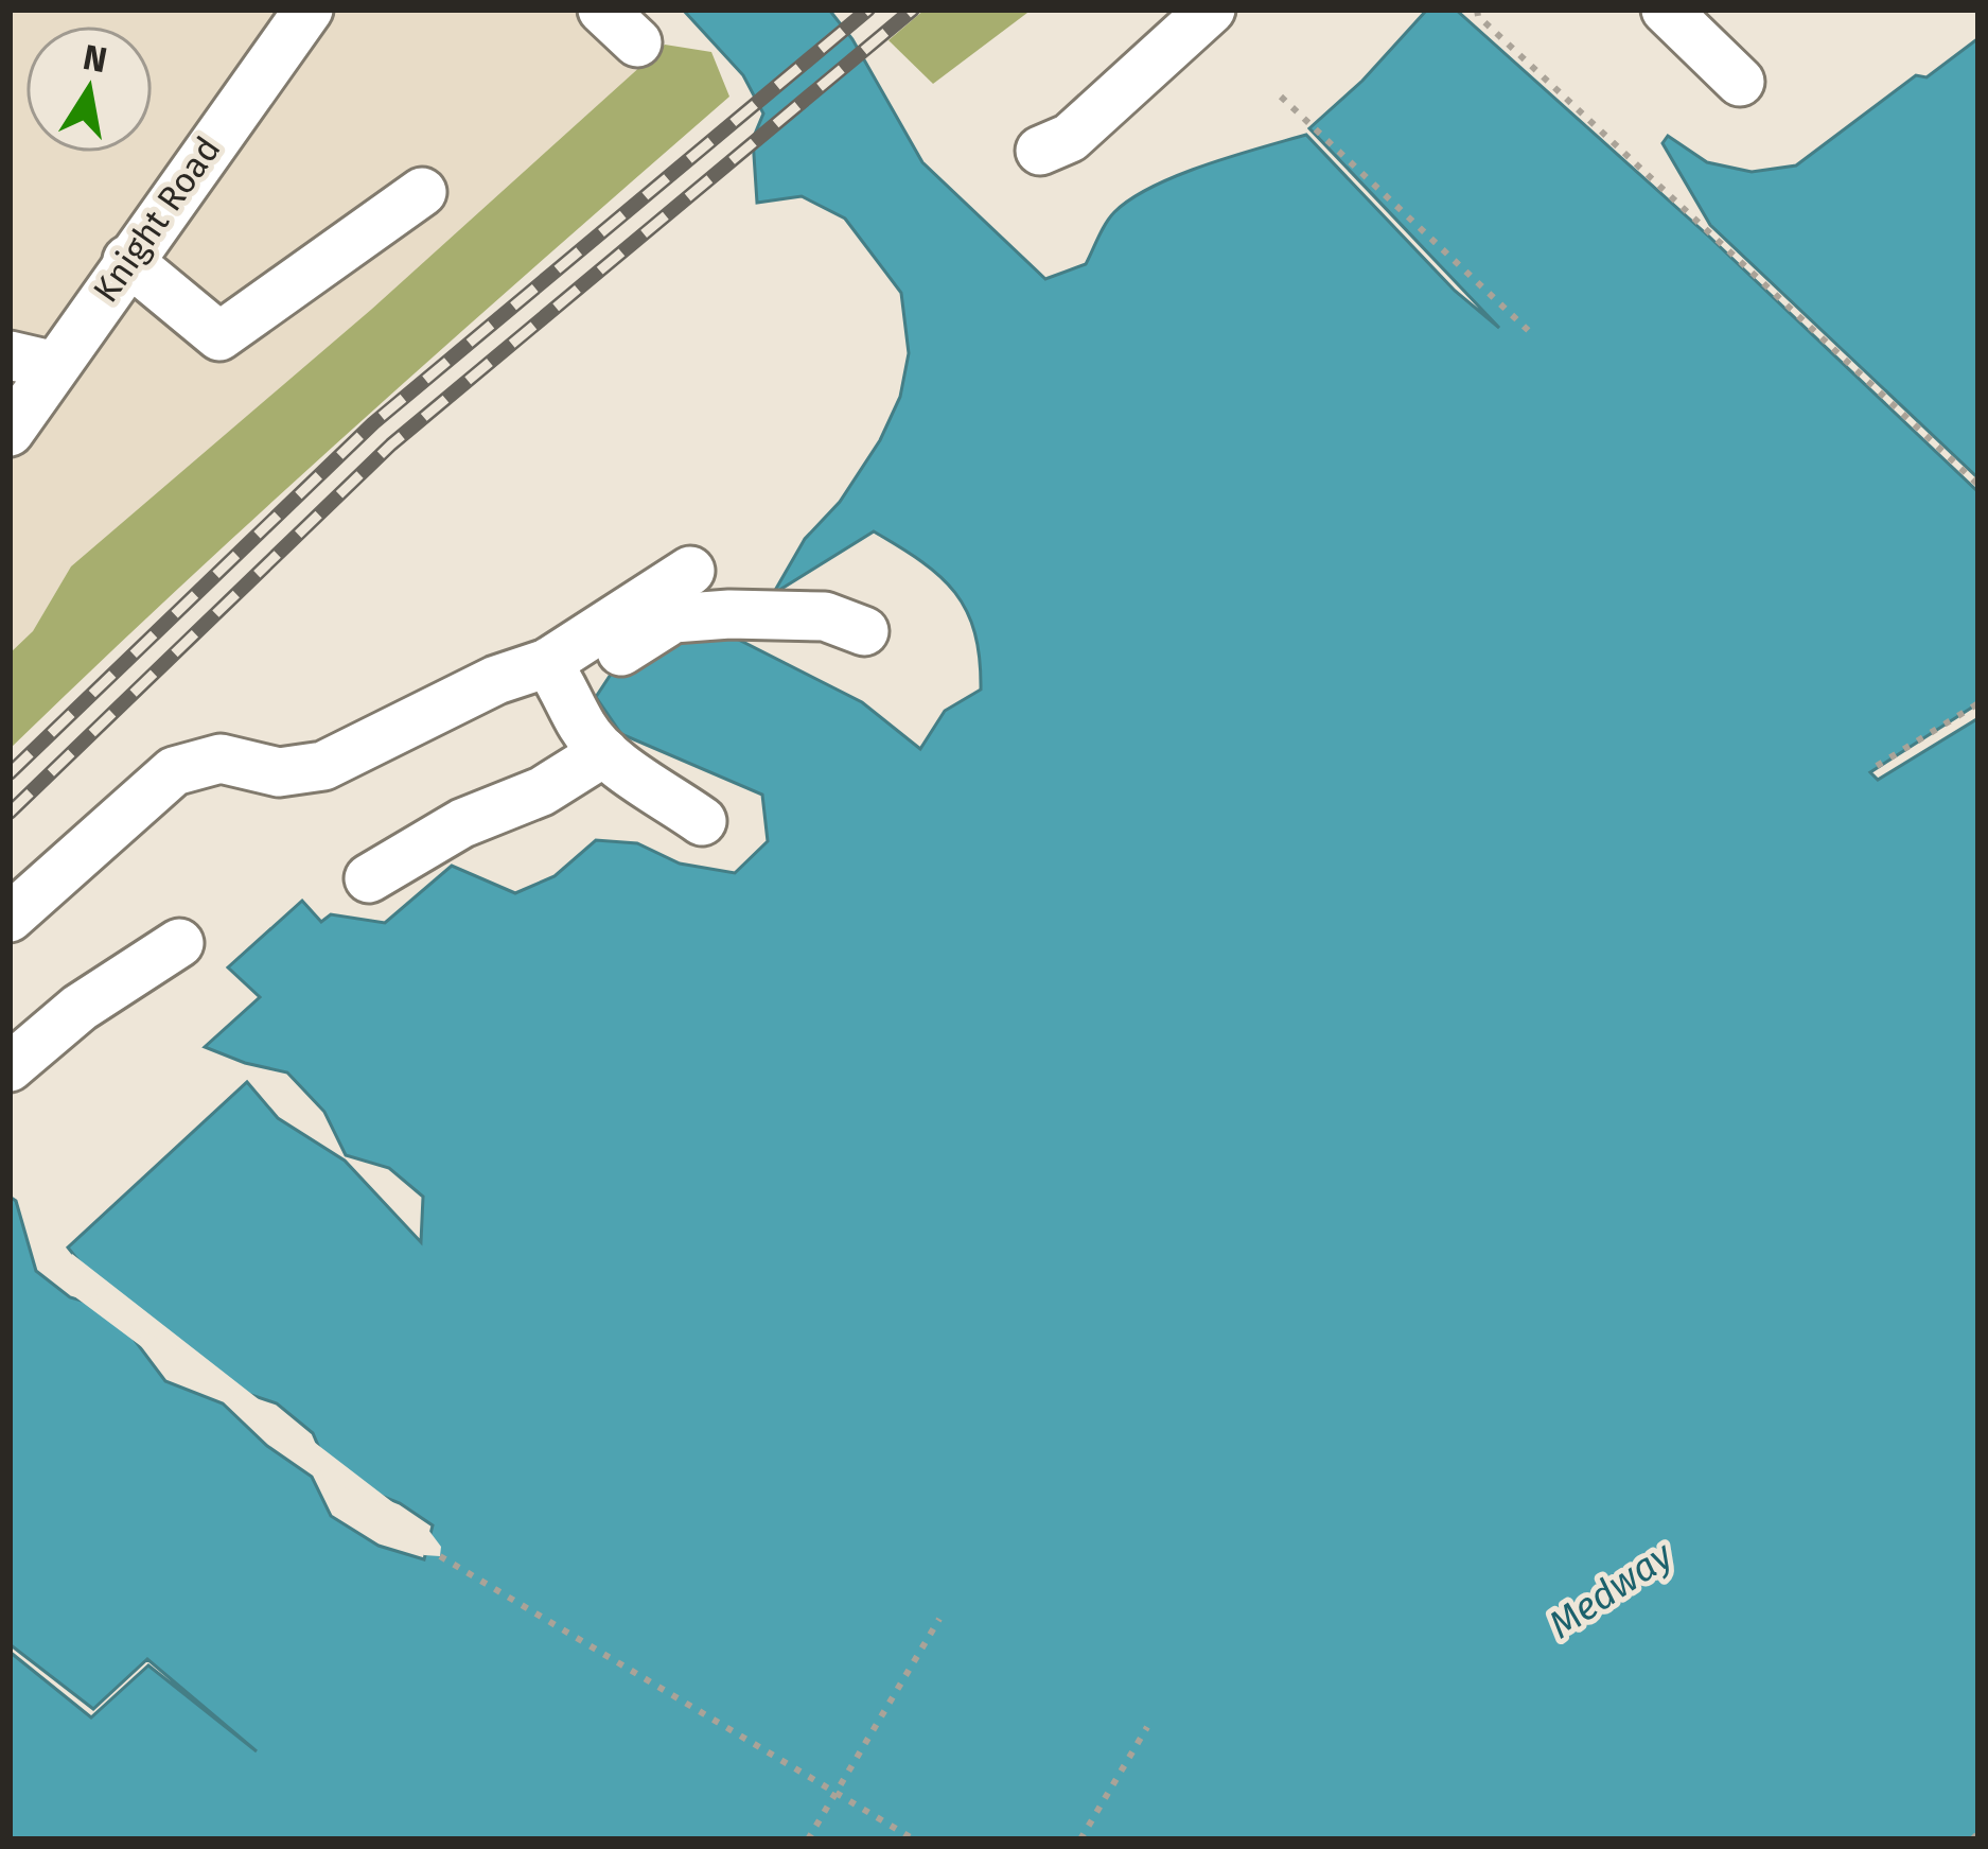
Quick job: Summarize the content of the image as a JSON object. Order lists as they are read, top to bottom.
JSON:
{
  "streets": {
    "street": ["Knight Road"]
  },
  "water": ["Medway"],
  "north": "top"
}
